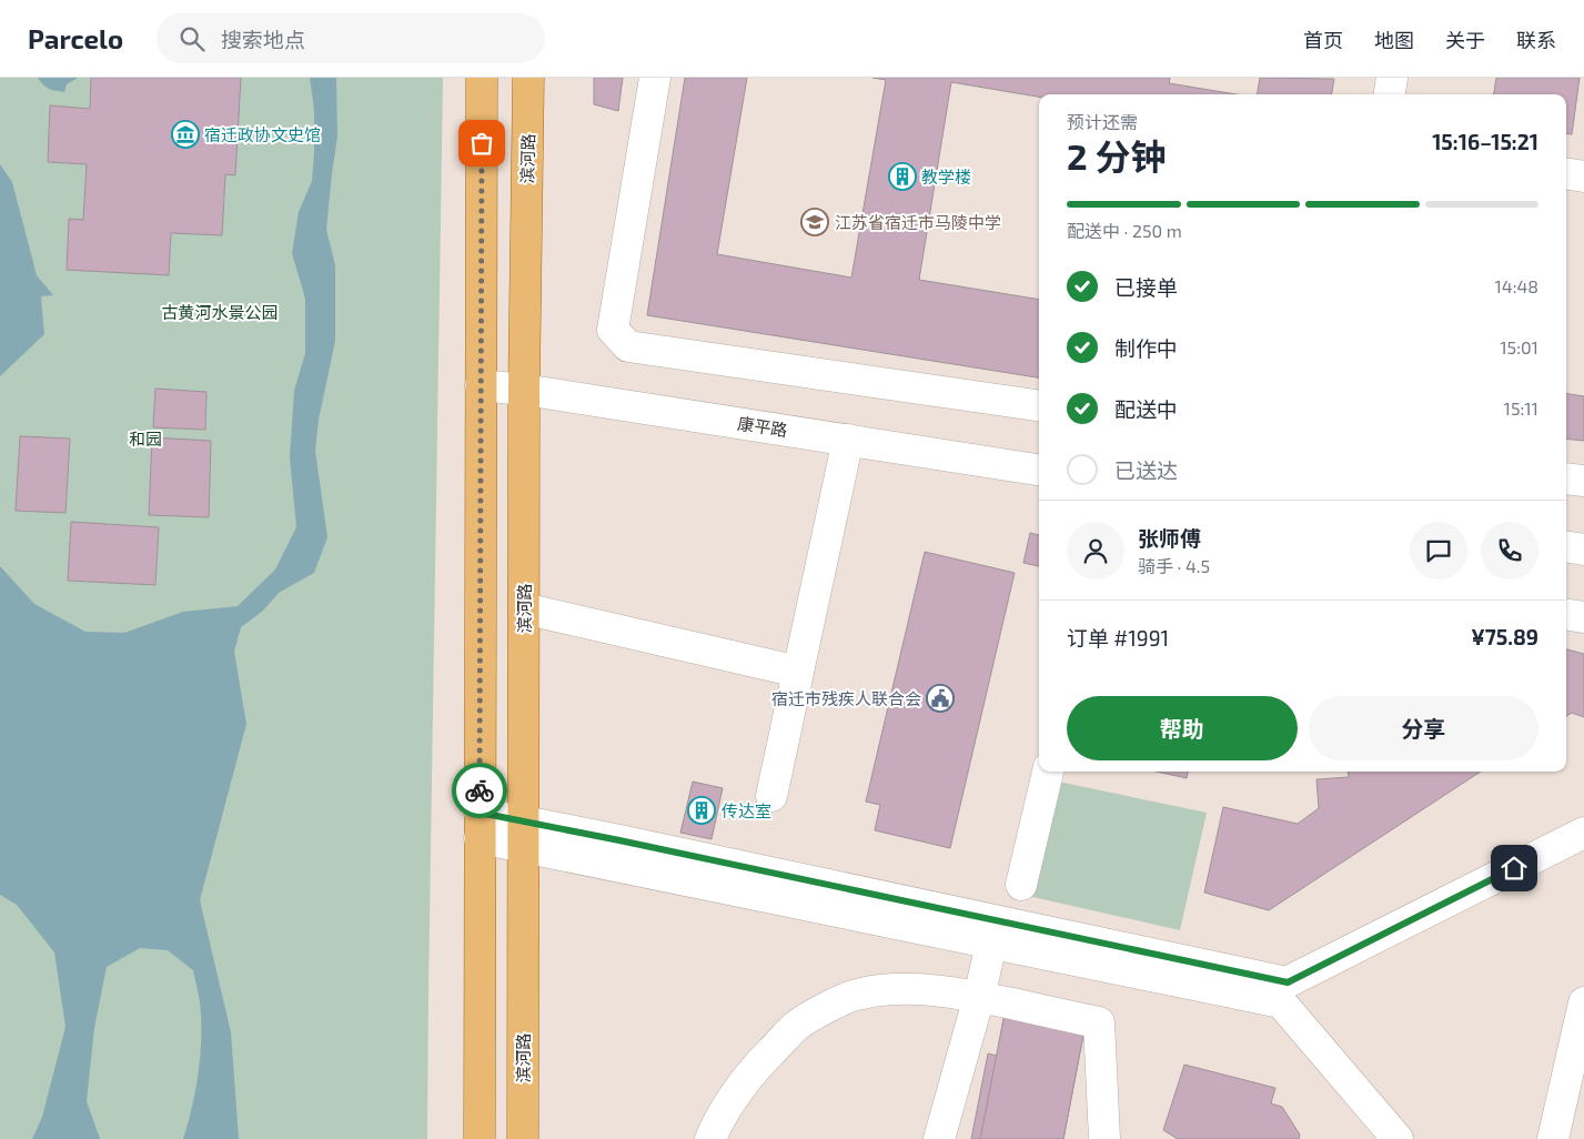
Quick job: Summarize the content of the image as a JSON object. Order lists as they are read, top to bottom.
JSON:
{
  "streets": {
    "main road": ["滨河路"],
    "street": ["康平路"]
  },
  "crossings": [
    ["滨河路", "康平路"]
  ],
  "parks": ["古黄河水景公园", "和园"],
  "places": {
    "museum": ["宿迁政协文史馆"],
    "building": ["教学楼", "传达室"],
    "school or university": ["江苏省宿迁市马陵中学"],
    "public building": ["宿迁市残疾人联合会"]
  },
  "page": {
    "header": "Parcelo",
    "search": "搜索地点",
    "nav": [
      "首页",
      "地图",
      "关于",
      "联系"
    ],
    "heading": ["2 分钟", "预计还需", "15:16–15:21"],
    "panel": [
      "张师傅",
      "骑手 · 4.5",
      "订单 #1991",
      "¥75.89"
    ],
    "bar": "配送中 · 250 m",
    "list": [
      ["已接单", "14:48"],
      ["制作中", "15:01"],
      ["配送中", "15:11"],
      "已送达"
    ],
    "buttons": ["帮助", "分享"]
  }
}
